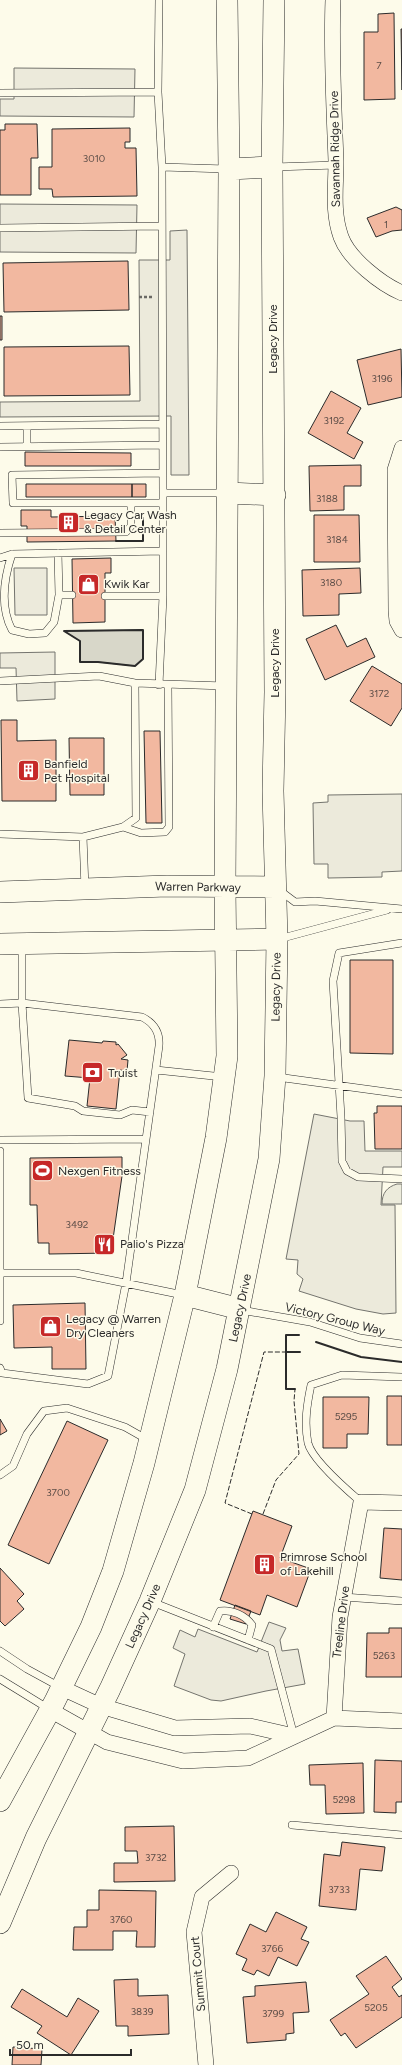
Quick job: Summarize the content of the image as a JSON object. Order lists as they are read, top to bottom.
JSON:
{
  "streets": {
    "main road": ["Legacy Drive", "Warren Parkway"],
    "street": ["Savannah Ridge Drive", "Treeline Drive", "Summit Court"],
    "lane": ["Victory Group Way"]
  },
  "crossings": [
    ["Legacy Drive", "Warren Parkway"],
    ["Legacy Drive", "Victory Group Way"]
  ],
  "places": {
    "building": ["Legacy Car Wash & Detail Center", "Banfield Pet Hospital", "Primrose School of Lakehill"],
    "shop": ["Kwik Kar", "Legacy @ Warren Dry Cleaners"],
    "bank": ["Truist"],
    "sports": ["Nexgen Fitness"],
    "restaurant": ["Palio's Pizza"]
  },
  "house_numbers": [
    "7",
    "3010",
    "1",
    "3196",
    "3192",
    "3188",
    "3184",
    "3180",
    "3172",
    "3492",
    "5295",
    "3700",
    "5263",
    "5298",
    "3732",
    "3733",
    "3760",
    "3766",
    "5205",
    "3839",
    "3799"
  ],
  "scale_bar": "50 m"
}
